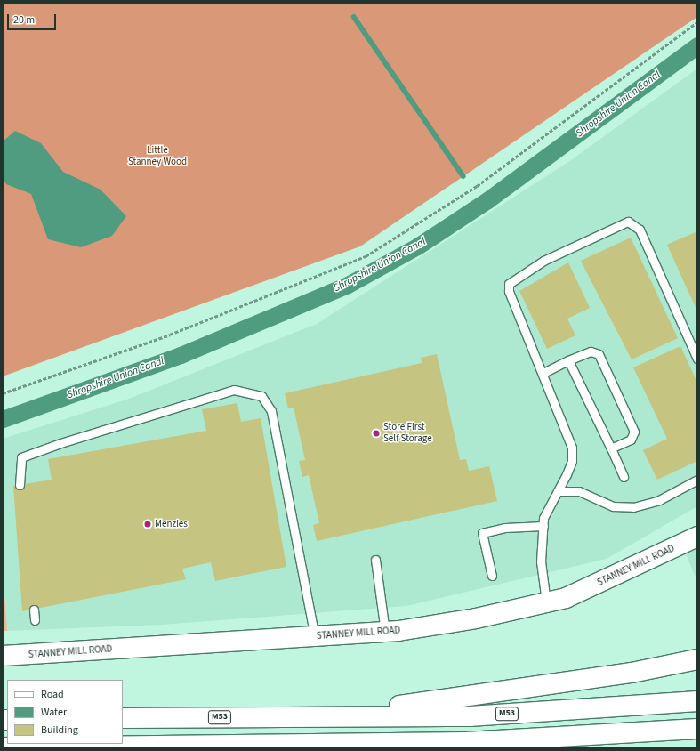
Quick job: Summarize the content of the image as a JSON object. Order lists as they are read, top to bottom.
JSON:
{
  "streets": {
    "main road": ["STANNEY MILL ROAD", "M53"]
  },
  "water": ["Shropshire Union Canal"],
  "parks": ["Little Stanney Wood"],
  "places": ["Store First Self Storage", "Menzies"],
  "legend": ["Road", "Water", "Building"],
  "scale_bar": "20 m"
}
